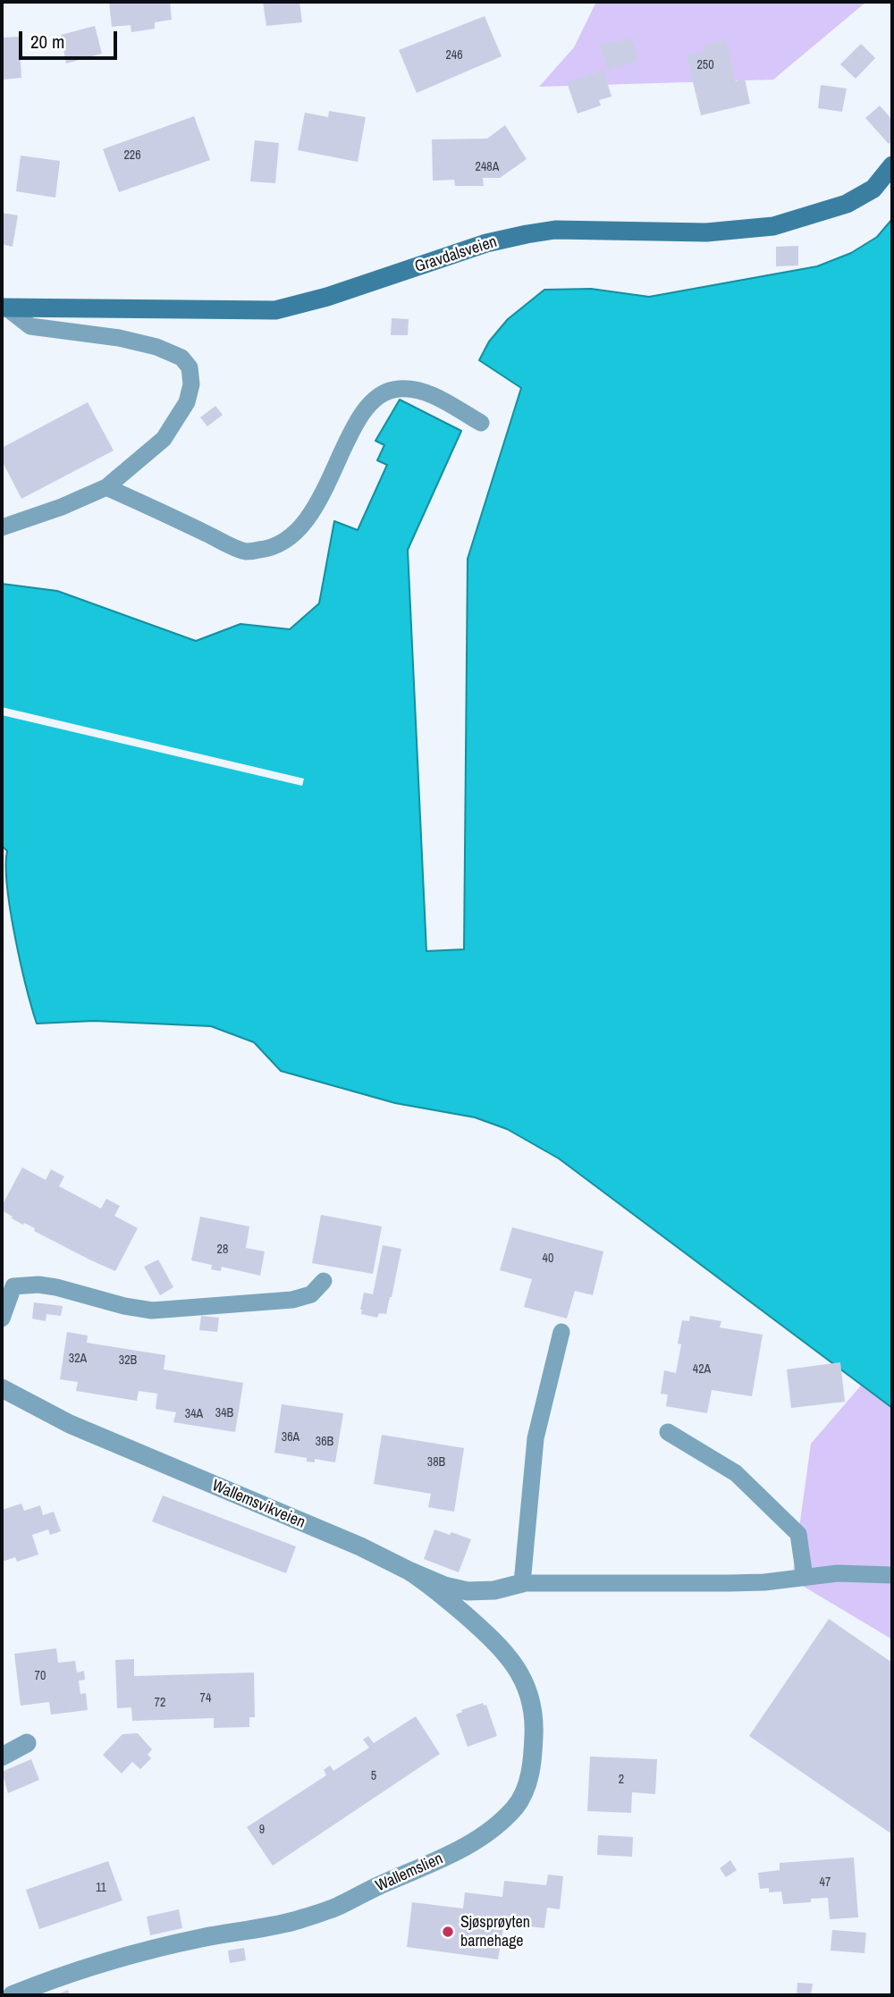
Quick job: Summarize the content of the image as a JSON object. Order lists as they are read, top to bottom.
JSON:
{
  "streets": {
    "street": ["Gravdalsveien", "Wallemsvikveien", "Wallemslien"]
  },
  "crossings": [
    ["Wallemsvikveien", "Wallemslien"]
  ],
  "places": ["Sjøsprøyten barnehage"],
  "house_numbers": [
    "246",
    "250",
    "226",
    "248A",
    "28",
    "40",
    "32A",
    "32B",
    "42A",
    "34B",
    "34A",
    "36A",
    "36B",
    "38B",
    "70",
    "74",
    "72",
    "5",
    "2",
    "9",
    "47",
    "11"
  ],
  "scale_bar": "20 m"
}
